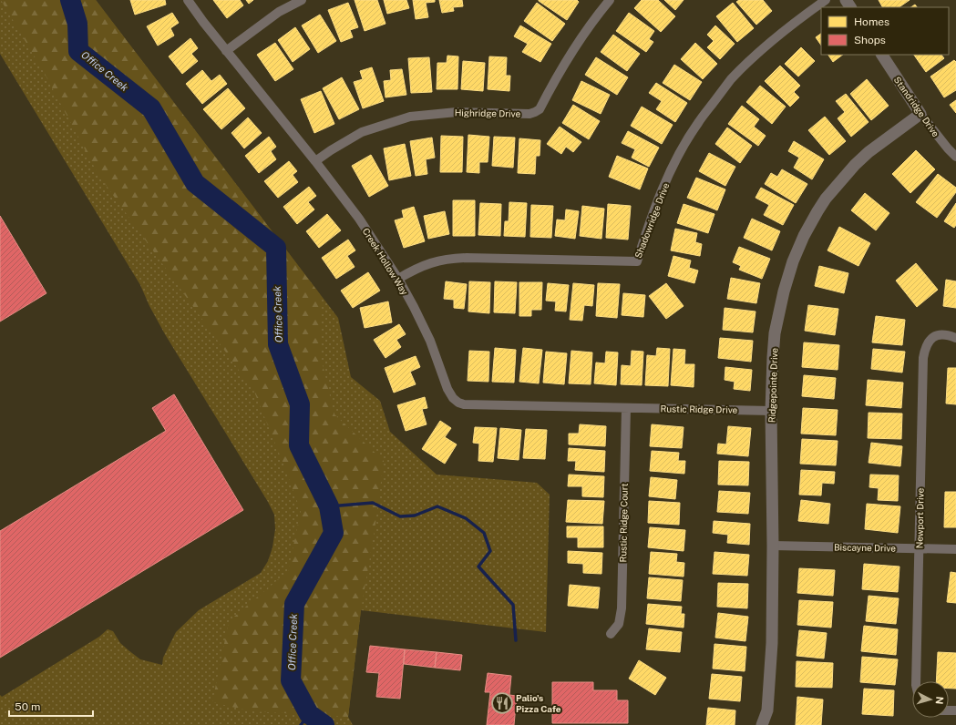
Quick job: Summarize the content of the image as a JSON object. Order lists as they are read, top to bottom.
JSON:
{
  "streets": {
    "street": [
      "Standridge Drive",
      "Highridge Drive",
      "Shadowridge Drive",
      "Creek Hollow Way",
      "Ridgepointe Drive",
      "Rustic Ridge Drive",
      "Newport Drive",
      "Rustic Ridge Court",
      "Biscayne Drive"
    ]
  },
  "crossings": [
    ["Standridge Drive", "Ridgepointe Drive"],
    ["Highridge Drive", "Creek Hollow Way"],
    ["Shadowridge Drive", "Creek Hollow Way"],
    ["Creek Hollow Way", "Rustic Ridge Drive"],
    ["Creek Hollow Way", "Rustic Ridge Court"],
    ["Ridgepointe Drive", "Rustic Ridge Drive"],
    ["Ridgepointe Drive", "Biscayne Drive"],
    ["Rustic Ridge Drive", "Rustic Ridge Court"],
    ["Newport Drive", "Biscayne Drive"]
  ],
  "water": ["Office Creek"],
  "places": {
    "restaurant": ["Palio's Pizza Cafe"]
  },
  "legend": ["Homes", "Shops"],
  "scale_bar": "50 m",
  "north": "right"
}
